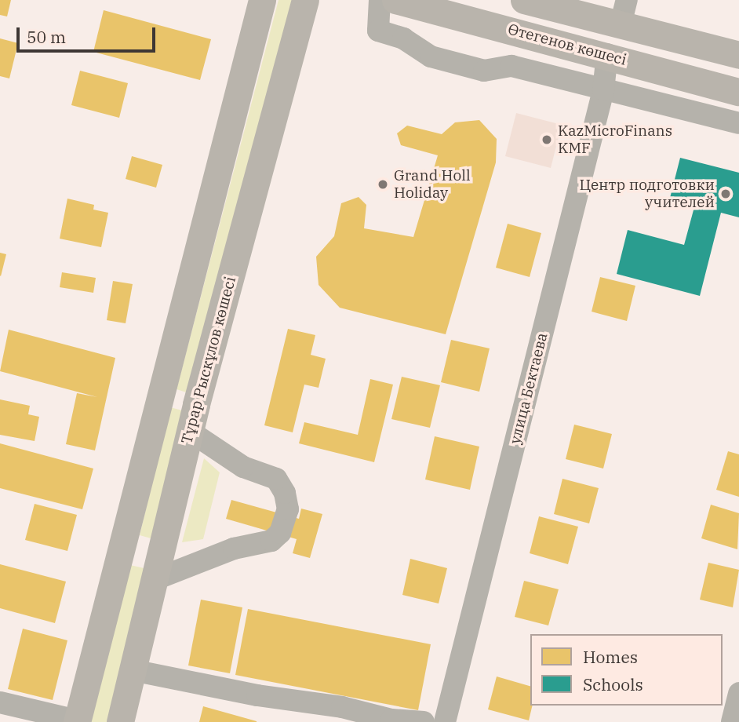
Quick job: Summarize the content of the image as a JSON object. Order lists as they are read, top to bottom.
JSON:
{
  "streets": {
    "main road": ["Өтегенов көшесі", "Тұрар Рыскұлов көшесі"],
    "street": ["улица Бектаева"]
  },
  "crossings": [
    ["Өтегенов көшесі", "улица Бектаева"]
  ],
  "places": ["KazMicroFinans KMF", "Grand Holl Holiday", "Центр подготовки учителей"],
  "legend": ["Homes", "Schools"],
  "scale_bar": "50 m"
}
